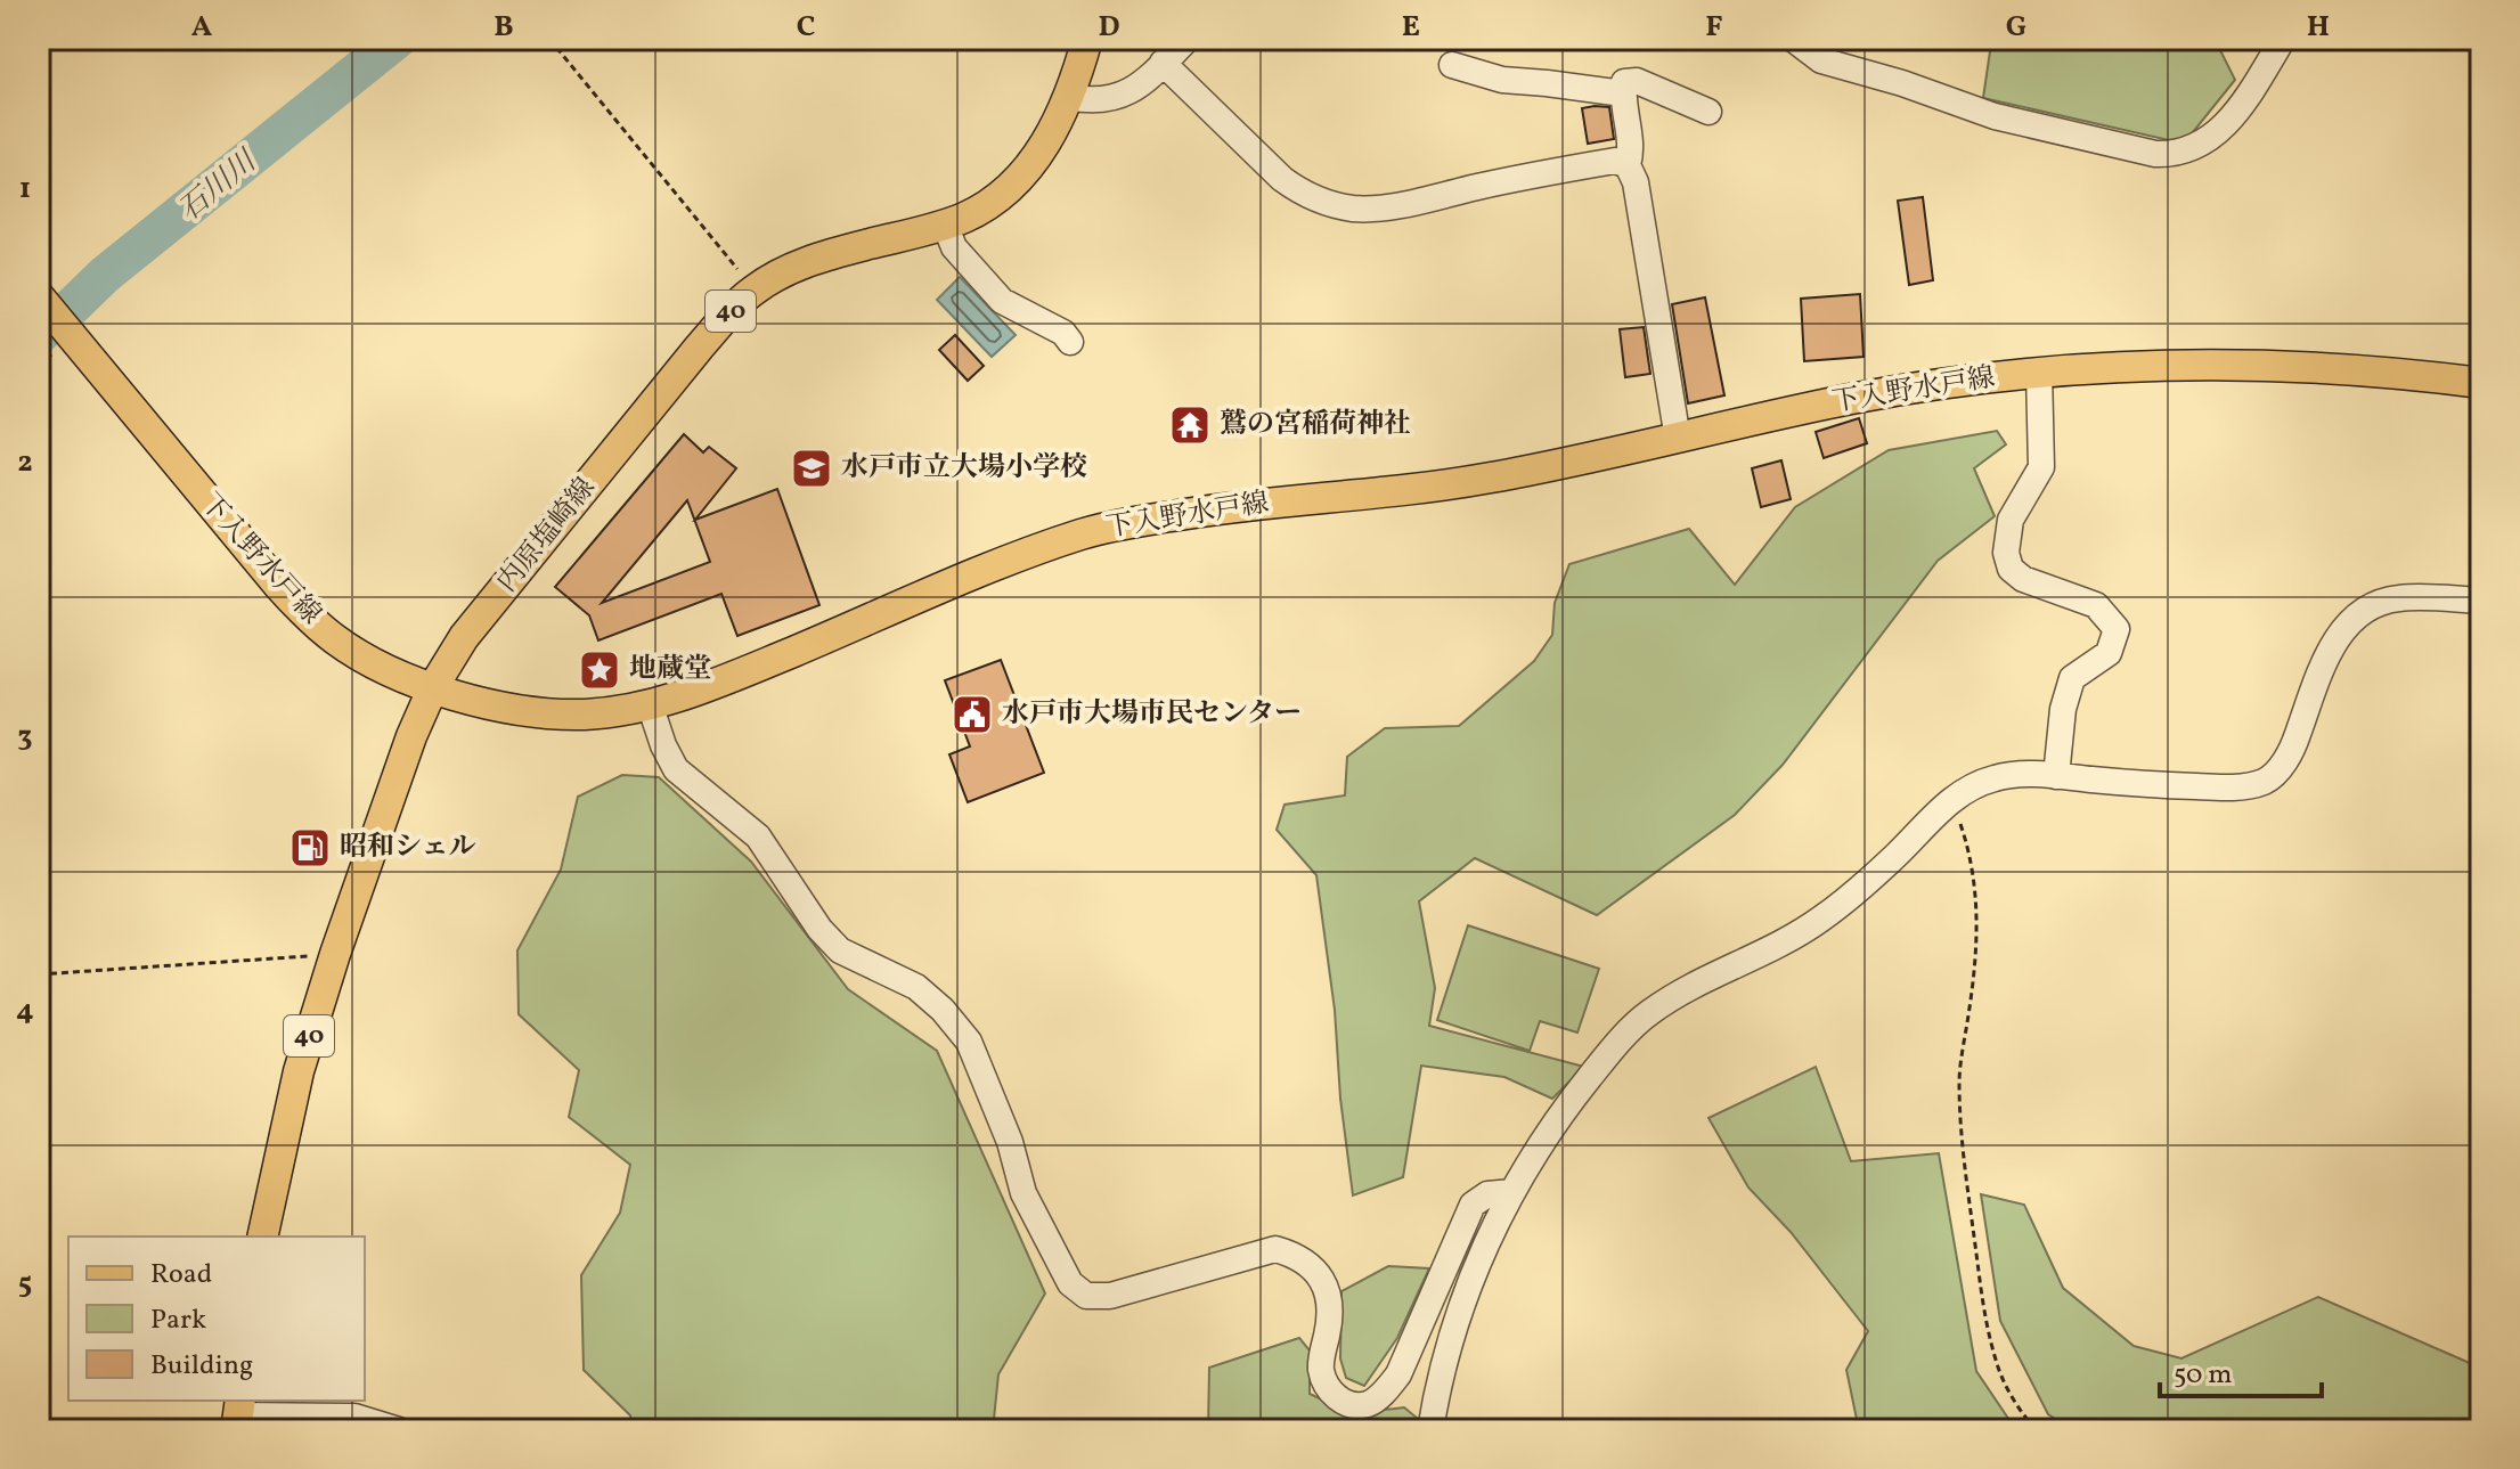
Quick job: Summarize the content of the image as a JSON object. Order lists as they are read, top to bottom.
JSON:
{
  "streets": {
    "main road": ["40", "下入野水戸線", "内原塩崎線"]
  },
  "crossings": [
    ["下入野水戸線", "内原塩崎線"]
  ],
  "water": ["石川川"],
  "places": {
    "temple": ["鷲の宮稲荷神社"],
    "school or university": ["水戸市立大場小学校"],
    "place": ["地蔵堂"],
    "public building": ["水戸市大場市民センター"],
    "fuel station": ["昭和シェル"]
  },
  "legend": ["Road", "Park", "Building"],
  "scale_bar": "50 m",
  "grid": {
    "columns": [
      "A",
      "B",
      "C",
      "D",
      "E",
      "F",
      "G",
      "H"
    ],
    "rows": [
      "1",
      "2",
      "3",
      "4",
      "5"
    ]
  }
}
